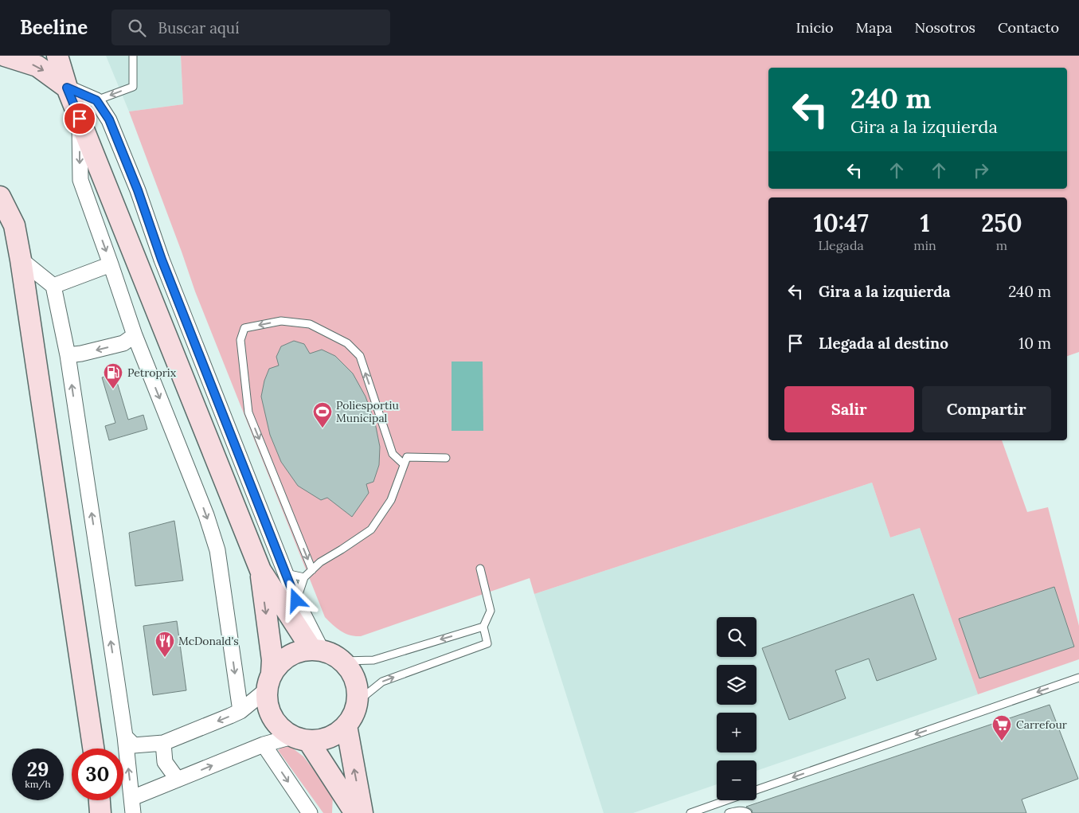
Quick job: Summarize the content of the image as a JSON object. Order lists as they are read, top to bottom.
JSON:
{
  "places": {
    "fuel station": ["Petroprix"],
    "sports": ["Poliesportiu Municipal"],
    "restaurant": ["McDonald's"],
    "supermarket": ["Carrefour"]
  },
  "page": {
    "header": "Beeline",
    "search": "Buscar aquí",
    "nav": [
      "Inicio",
      "Mapa",
      "Nosotros",
      "Contacto"
    ],
    "turn": ["240 m", "Gira a la izquierda"],
    "eta": [
      "10:47",
      "Llegada",
      "1",
      "min",
      "250",
      "m"
    ],
    "list": [
      {
        "name": "Gira a la izquierda",
        "value": "240 m"
      },
      {
        "name": "Llegada al destino",
        "value": "10 m"
      }
    ],
    "buttons": ["Salir", "Compartir"],
    "map_buttons": ["+", "−"],
    "speed": "29 km/h",
    "limit": "30"
  }
}
